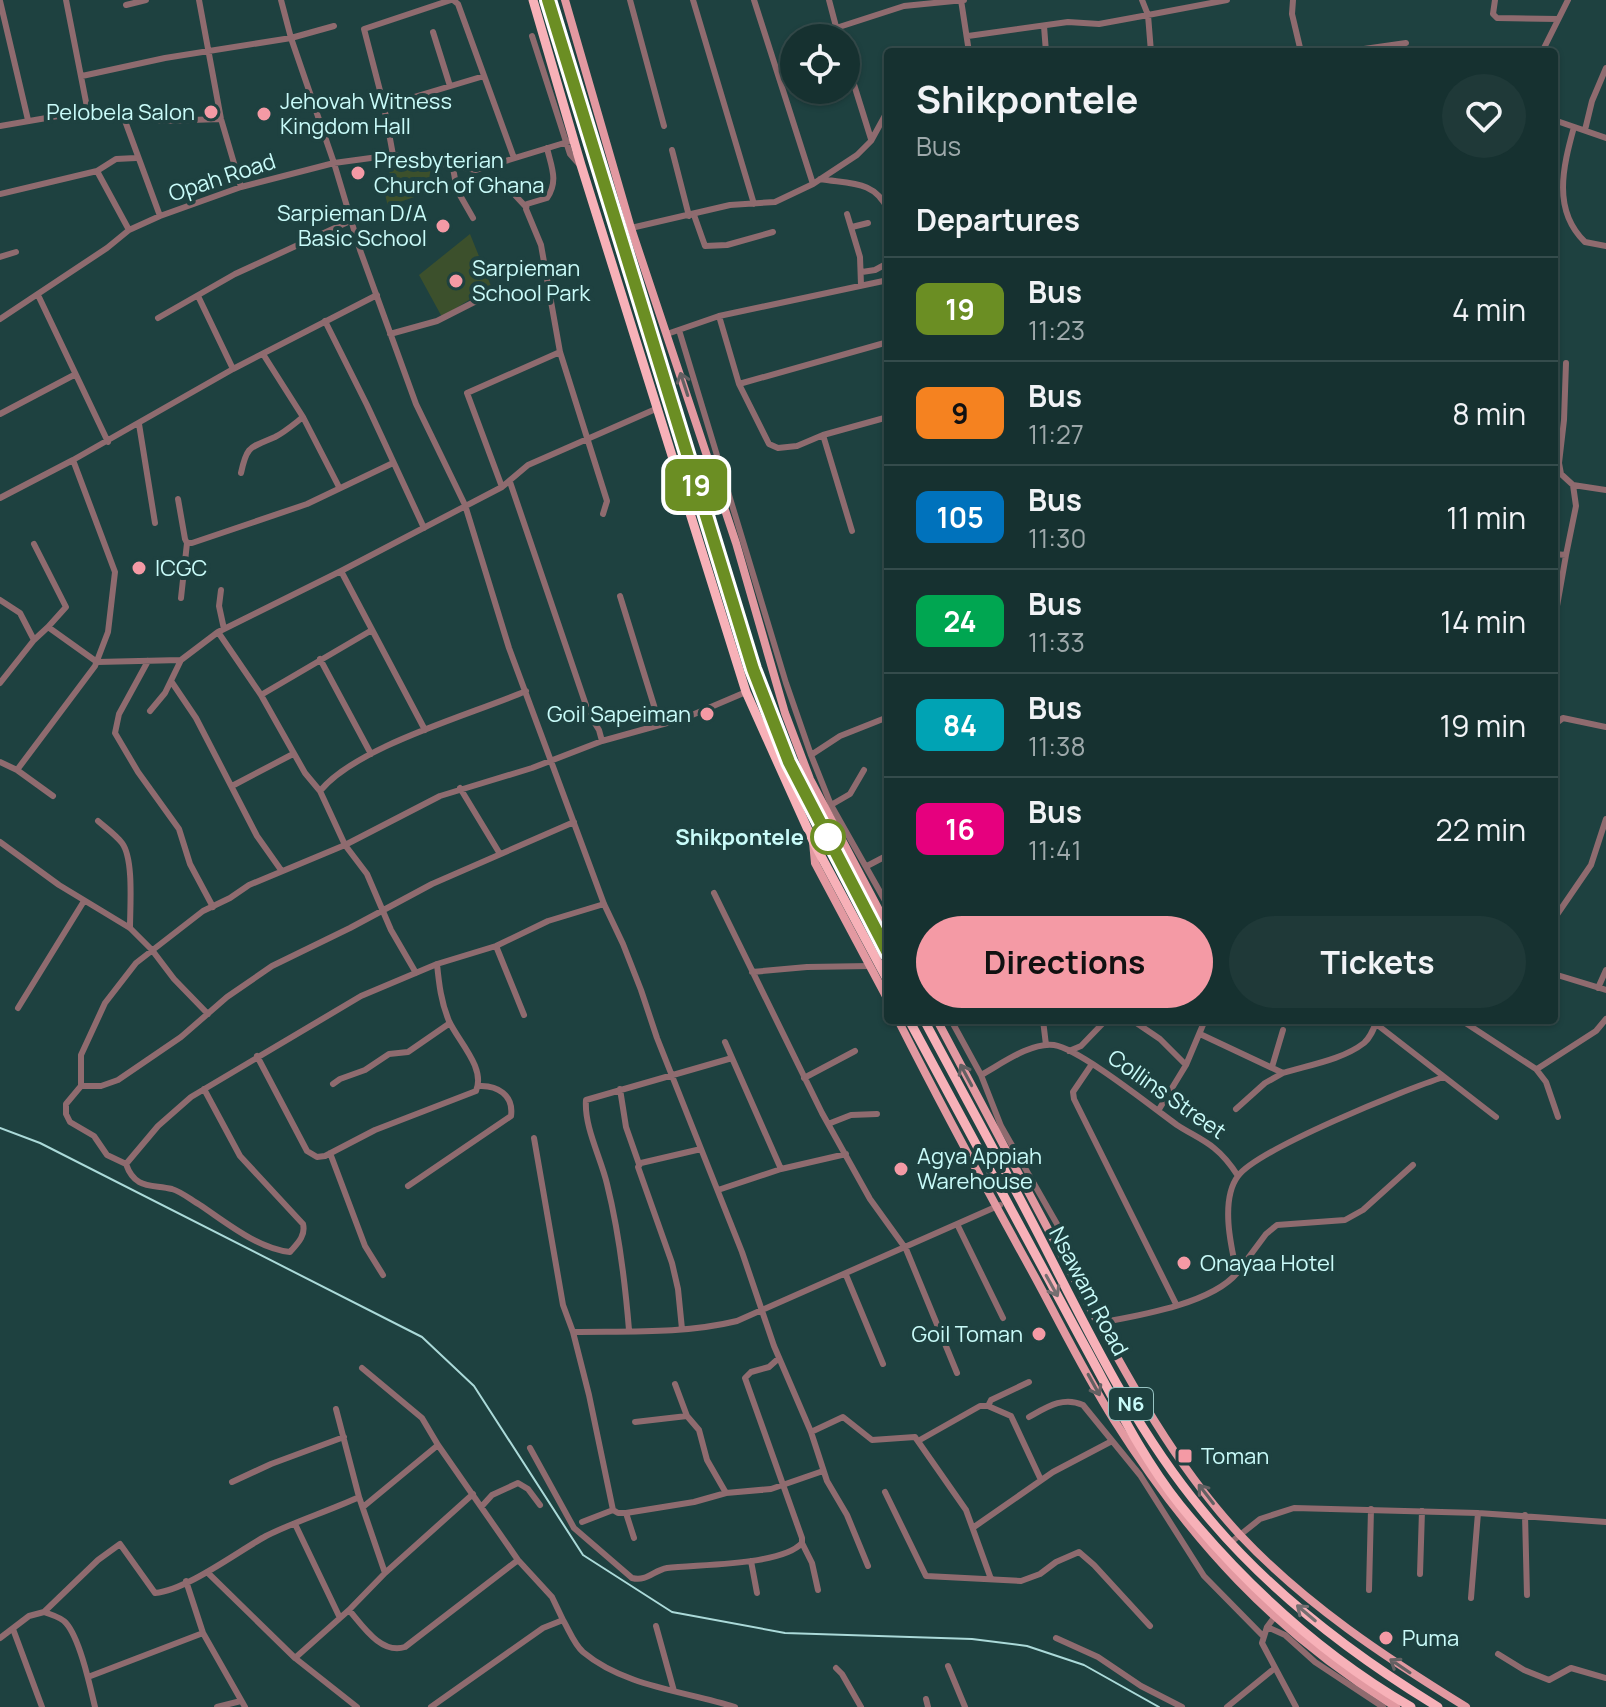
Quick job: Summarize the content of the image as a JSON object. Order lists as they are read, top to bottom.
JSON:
{
  "streets": {
    "highway": ["Nsawam Road", "N6"],
    "street": ["Opah Road", "Collins Street"]
  },
  "places": {
    "other": [
      "Pelobela Salon",
      "Jehovah Witness Kingdom Hall",
      "Presbyterian Church of Ghana",
      "Sarpieman D/A Basic School",
      "Sarpieman School Park",
      "ICGC",
      "Goil Sapeiman",
      "Shikpontele",
      "Agya Appiah Warehouse",
      "Onayaa Hotel",
      "Goil Toman",
      "Puma"
    ],
    "transit": ["Toman"]
  },
  "lines": ["bus line 19"],
  "page": {
    "on_map": "19",
    "heading": [
      ["Shikpontele", "Bus"],
      "Departures"
    ],
    "list": [
      {
        "mark": "19",
        "name": "Bus",
        "note": "11:23",
        "value": "4 min"
      },
      {
        "mark": "9",
        "name": "Bus",
        "note": "11:27",
        "value": "8 min"
      },
      {
        "mark": "105",
        "name": "Bus",
        "note": "11:30",
        "value": "11 min"
      },
      {
        "mark": "24",
        "name": "Bus",
        "note": "11:33",
        "value": "14 min"
      },
      {
        "mark": "84",
        "name": "Bus",
        "note": "11:38",
        "value": "19 min"
      },
      {
        "mark": "16",
        "name": "Bus",
        "note": "11:41",
        "value": "22 min"
      }
    ],
    "buttons": ["Directions", "Tickets"]
  }
}
